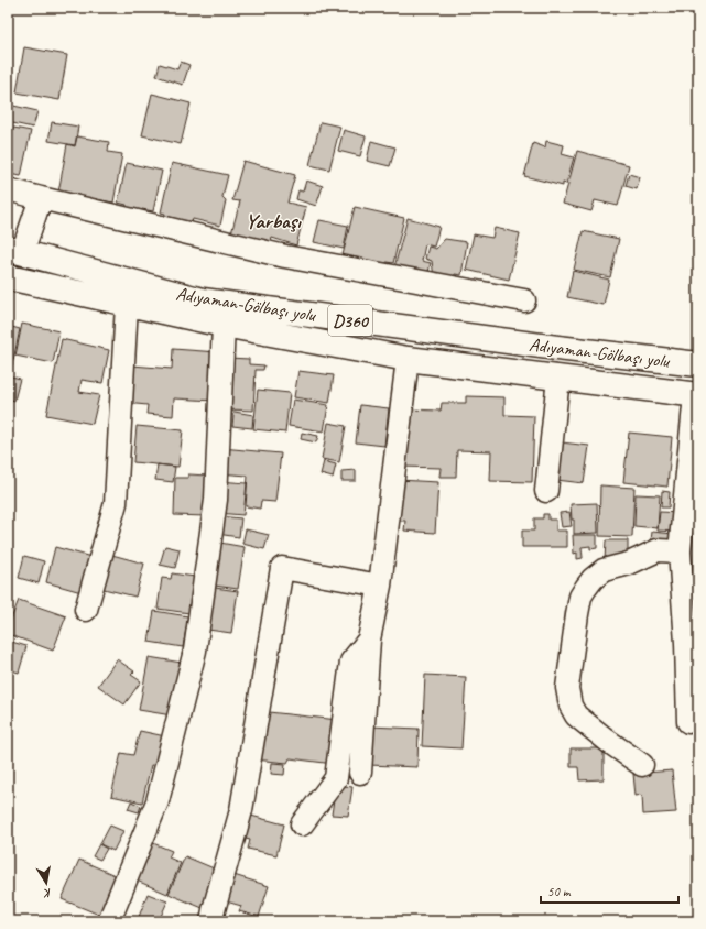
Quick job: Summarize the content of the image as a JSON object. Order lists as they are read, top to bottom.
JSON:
{
  "streets": {
    "highway": ["Adıyaman-Gölbaşı yolu", "D360"]
  },
  "districts": ["Yarbaşı"],
  "scale_bar": "50 m",
  "north": "bottom"
}
